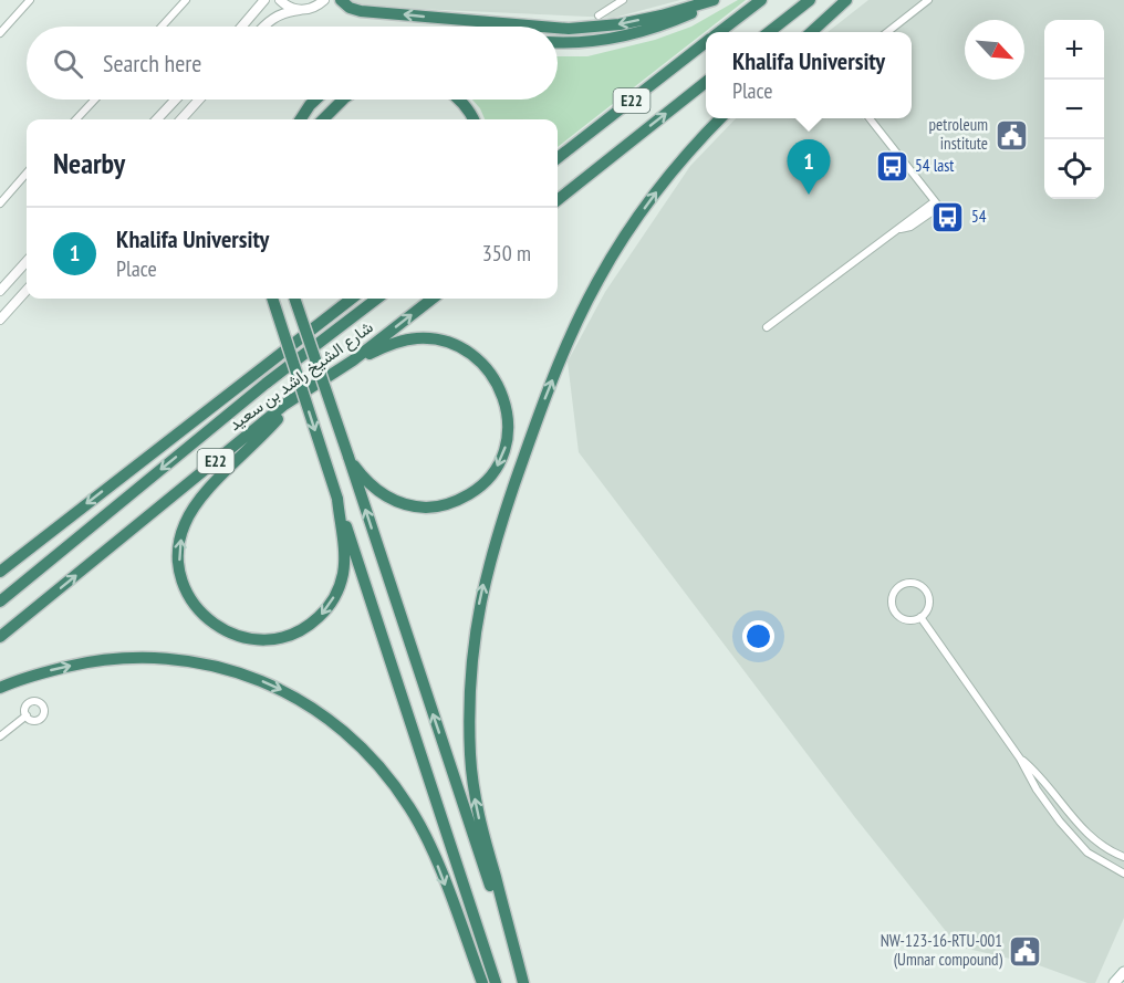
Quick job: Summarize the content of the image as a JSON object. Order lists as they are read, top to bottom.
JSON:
{
  "streets": {
    "highway": ["E22", "شارع الشيخ راشد بن سعيد"]
  },
  "places": {
    "public building": ["petroleum institute", "NW-123-16-RTU-001 (Umnar compound)"],
    "bus stop": ["54 last", "54"]
  },
  "north": "bottom right",
  "page": {
    "map_buttons": ["+", "−"],
    "search": "Search here",
    "popup": ["Khalifa University", "Place"],
    "heading": "Nearby",
    "pins": "1",
    "list": [
      {
        "mark": "1",
        "name": "Khalifa University",
        "note": "Place",
        "value": "350 m"
      }
    ]
  }
}
